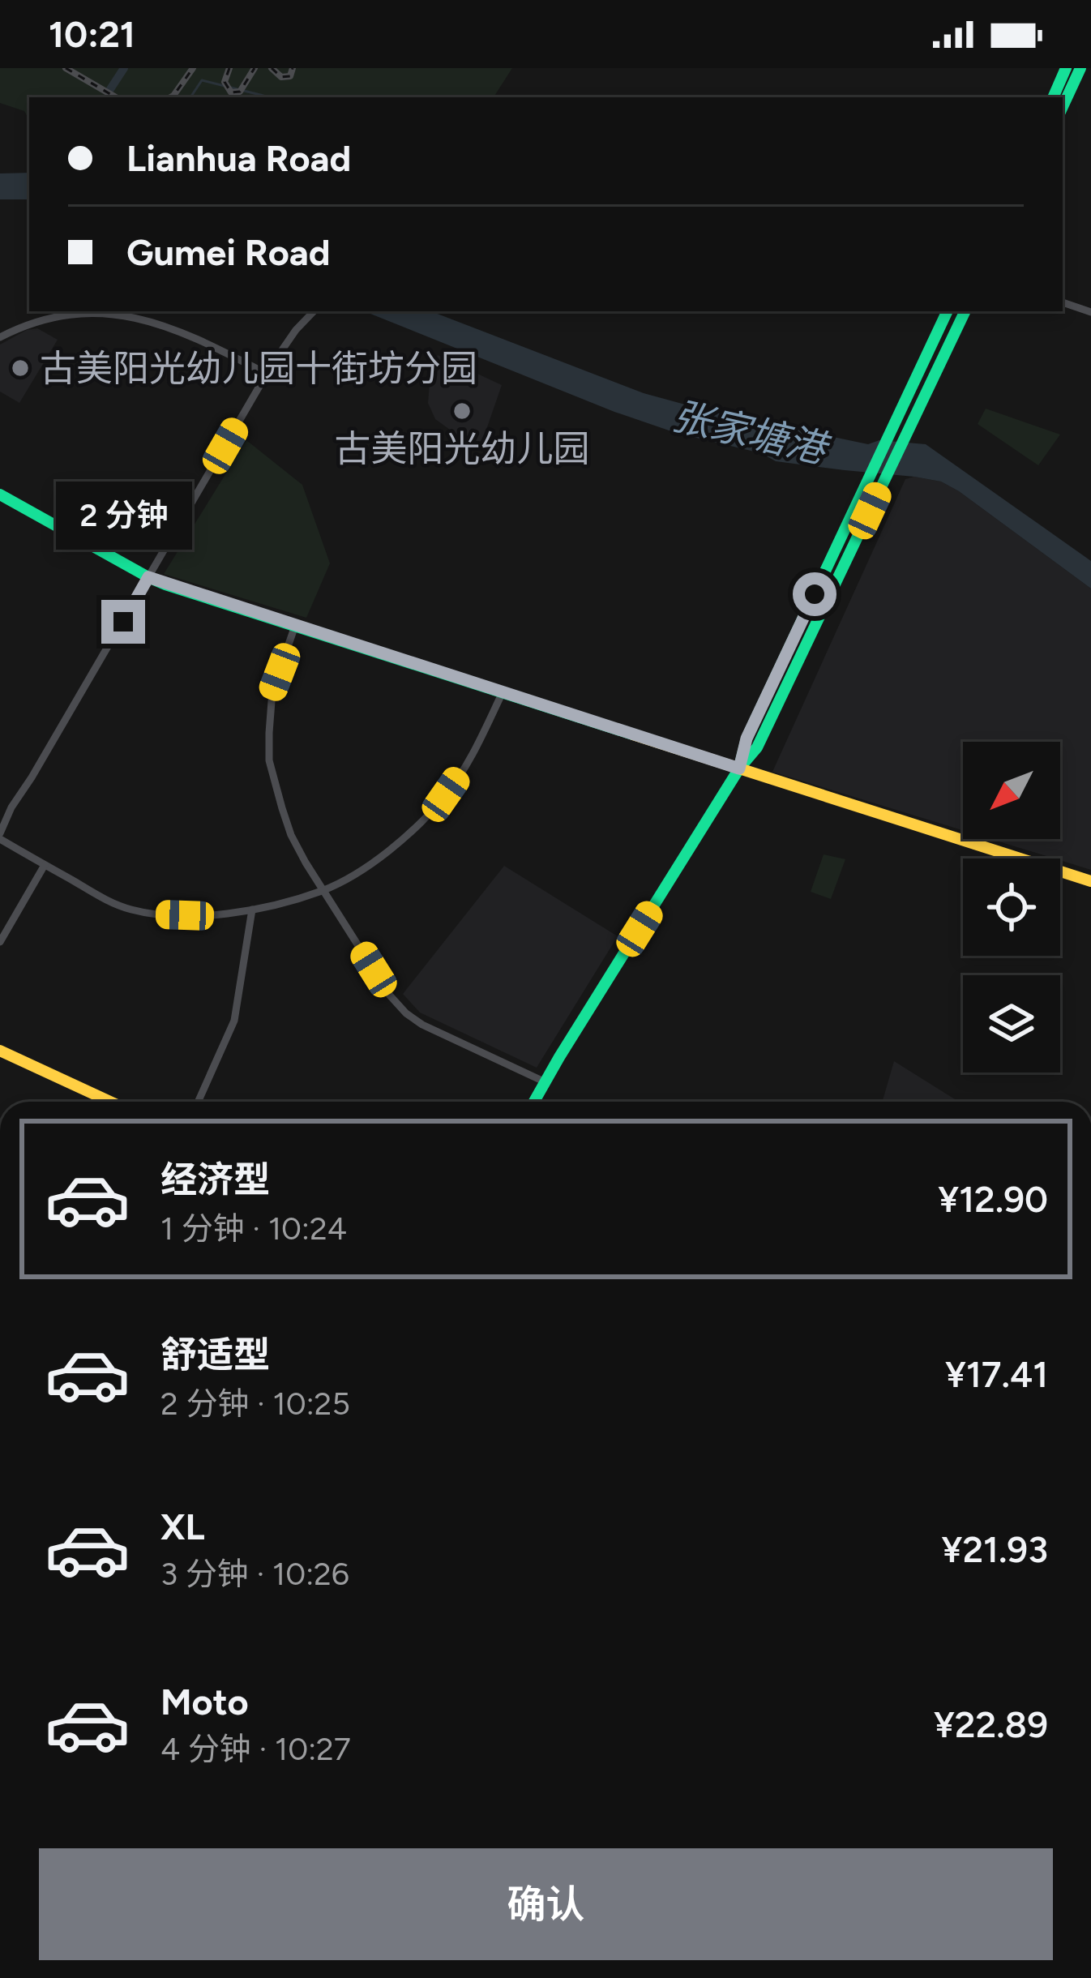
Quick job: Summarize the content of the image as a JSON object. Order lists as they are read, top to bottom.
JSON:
{
  "water": ["张家塘港"],
  "places": ["古美阳光幼儿园十街坊分园", "古美阳光幼儿园"],
  "north": "bottom left",
  "page": {
    "status": "10:21",
    "banner": ["Lianhua Road", "Gumei Road"],
    "bubble": "2 分钟",
    "list": [
      {
        "name": "经济型",
        "note": "1 分钟 · 10:24",
        "value": "¥12.90"
      },
      {
        "name": "舒适型",
        "note": "2 分钟 · 10:25",
        "value": "¥17.41"
      },
      {
        "name": "XL",
        "note": "3 分钟 · 10:26",
        "value": "¥21.93"
      },
      {
        "name": "Moto",
        "note": "4 分钟 · 10:27",
        "value": "¥22.89"
      }
    ],
    "buttons": "确认"
  }
}
